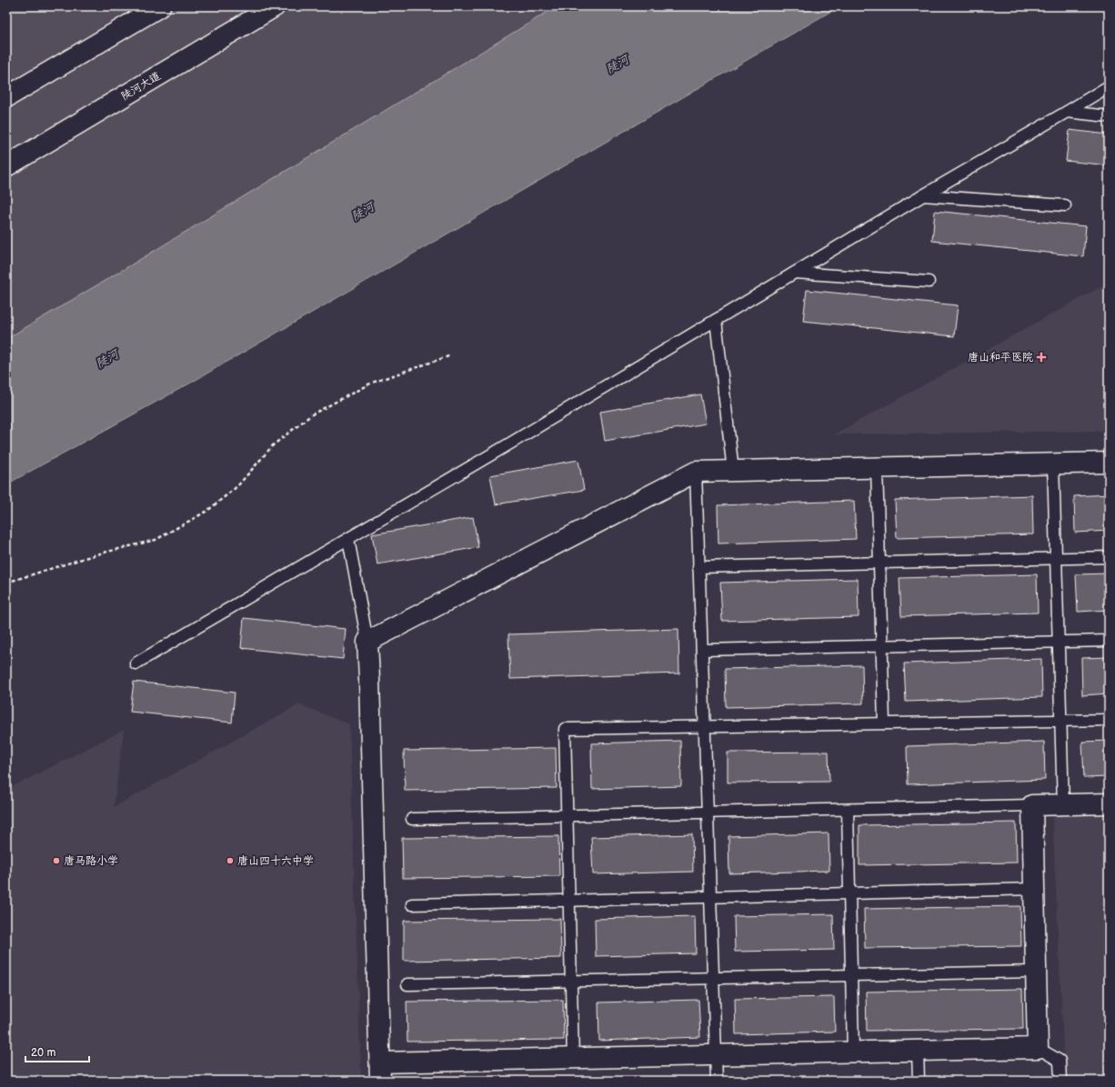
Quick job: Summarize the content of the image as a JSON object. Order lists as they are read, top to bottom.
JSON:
{
  "streets": {
    "street": ["陡河大道"]
  },
  "water": ["陡河"],
  "places": {
    "health": ["唐山和平医院"],
    "other": ["唐马路小学", "唐山四十六中学"]
  },
  "scale_bar": "20 m"
}
